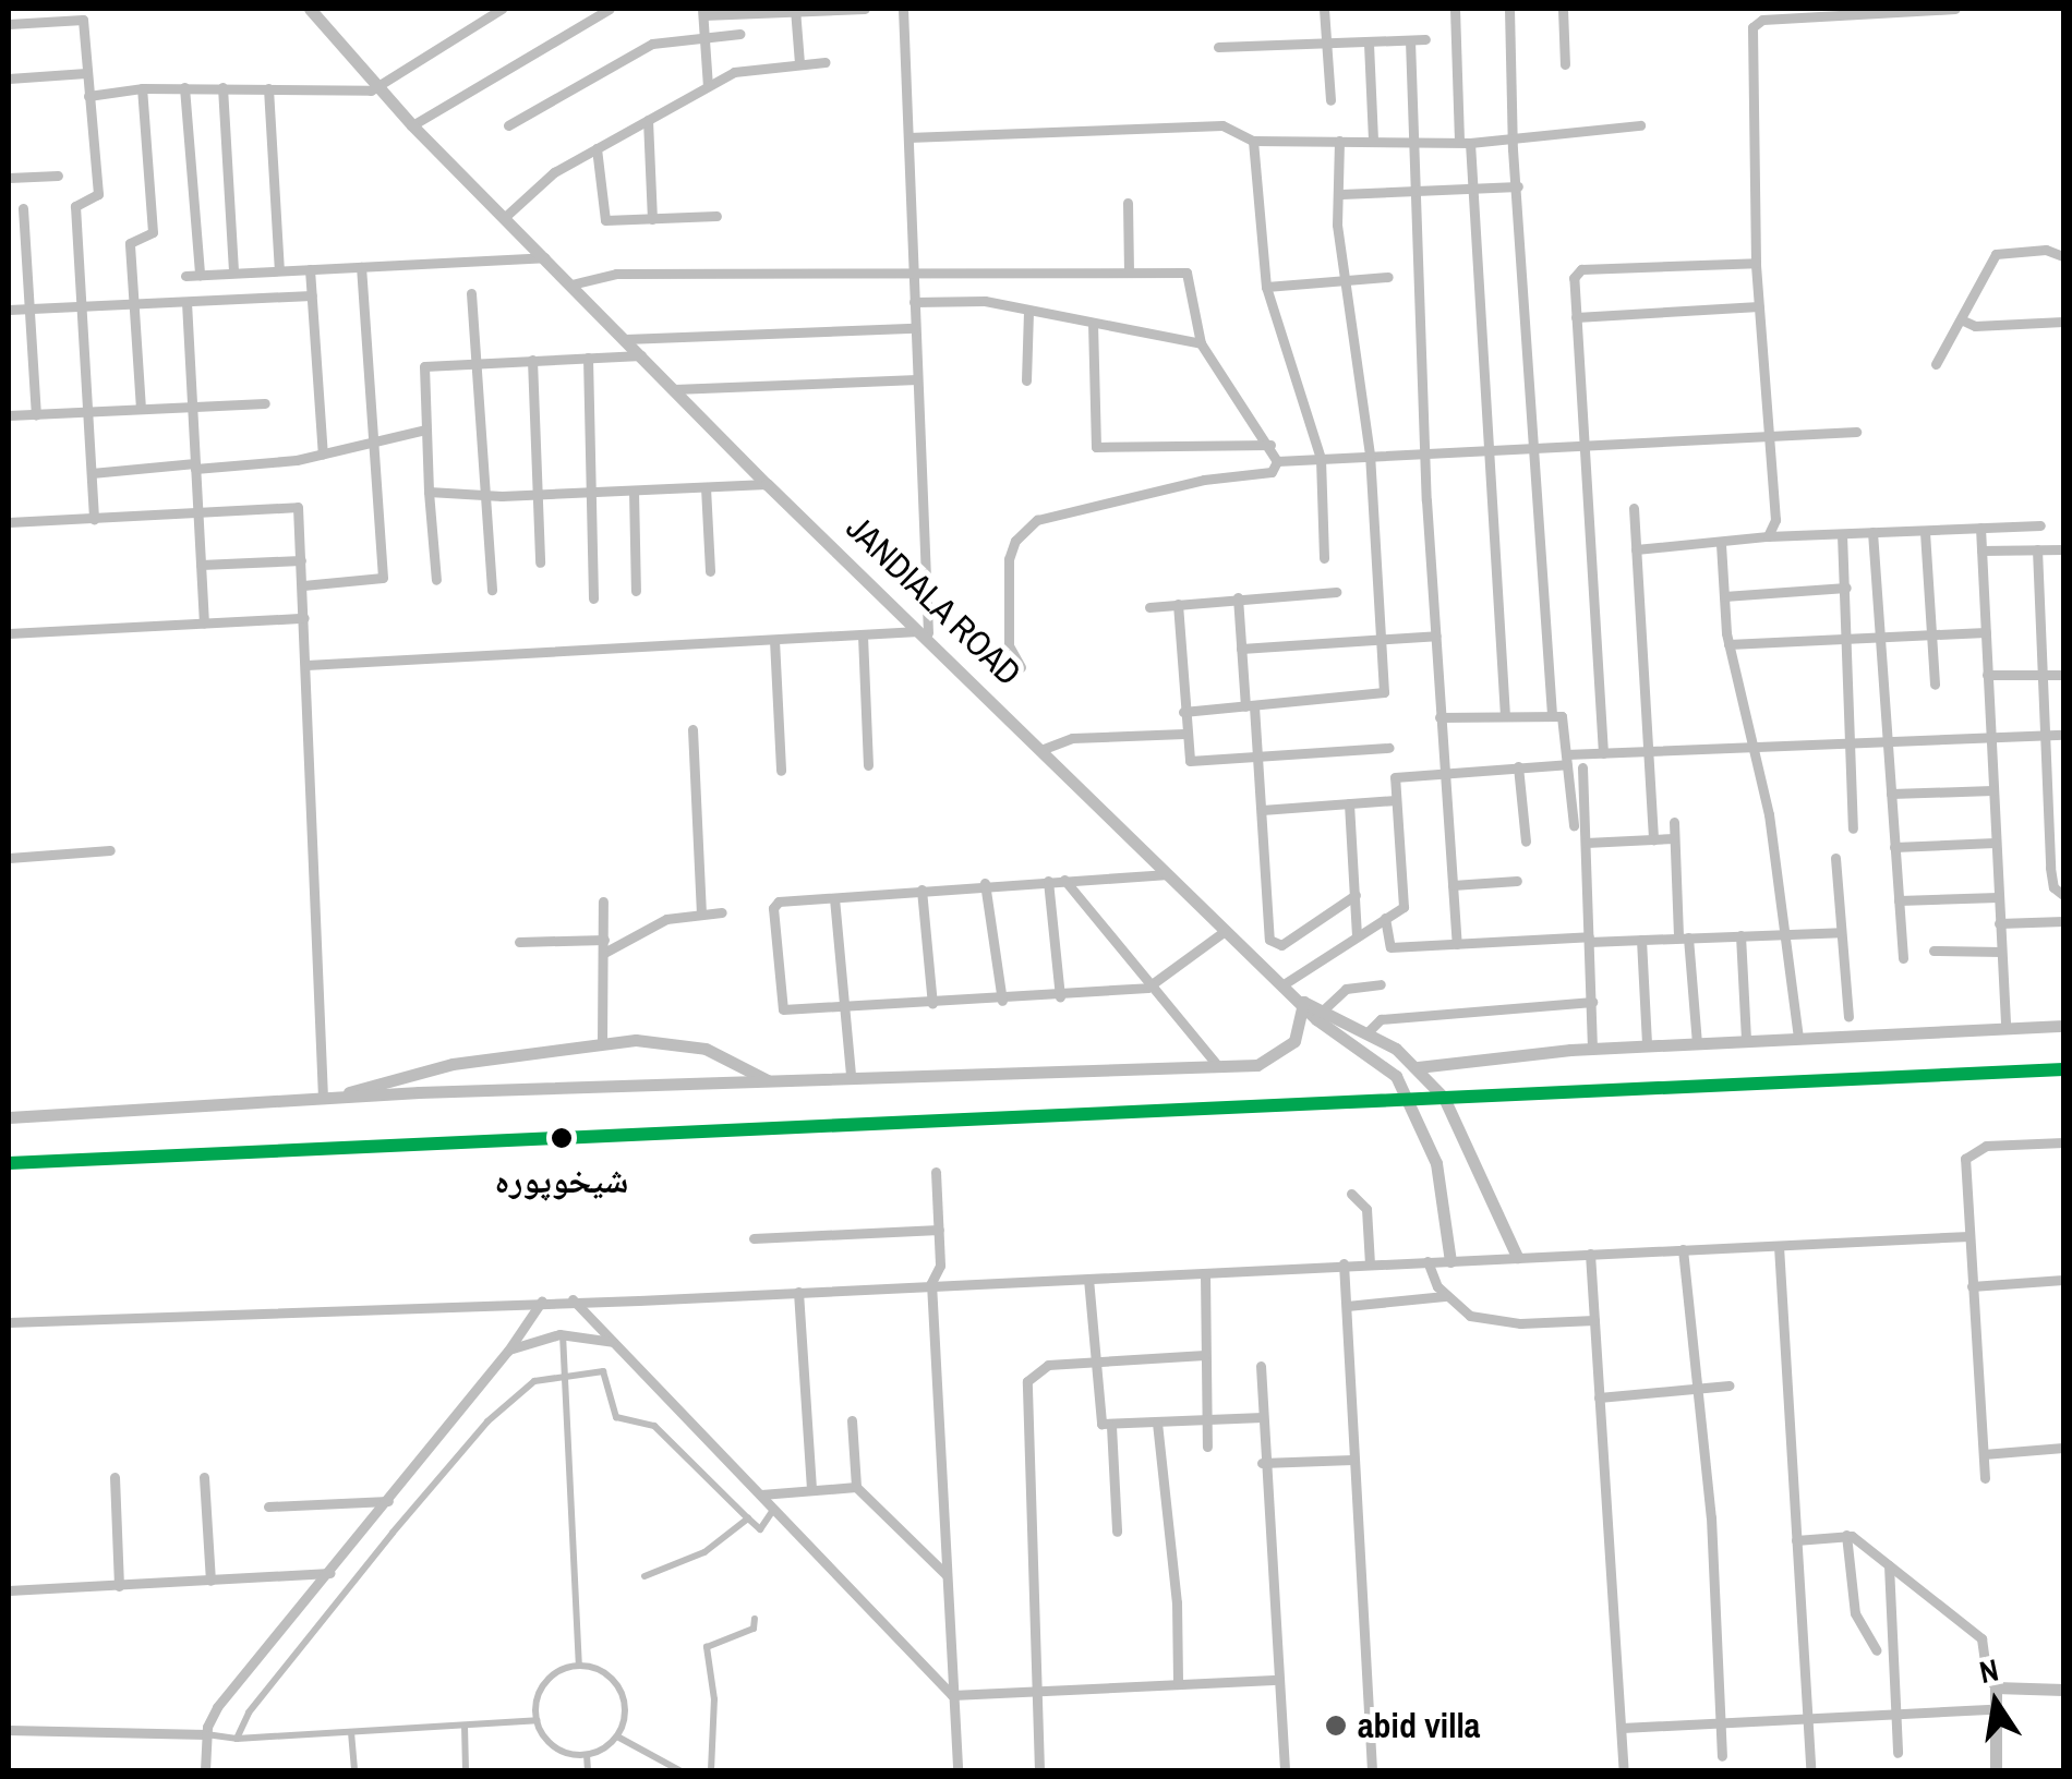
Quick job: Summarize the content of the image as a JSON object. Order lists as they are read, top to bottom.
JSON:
{
  "streets": {
    "street": ["JANDIALA ROAD"]
  },
  "places": ["شیخوپورہ", "abid villa"],
  "north": "top"
}
